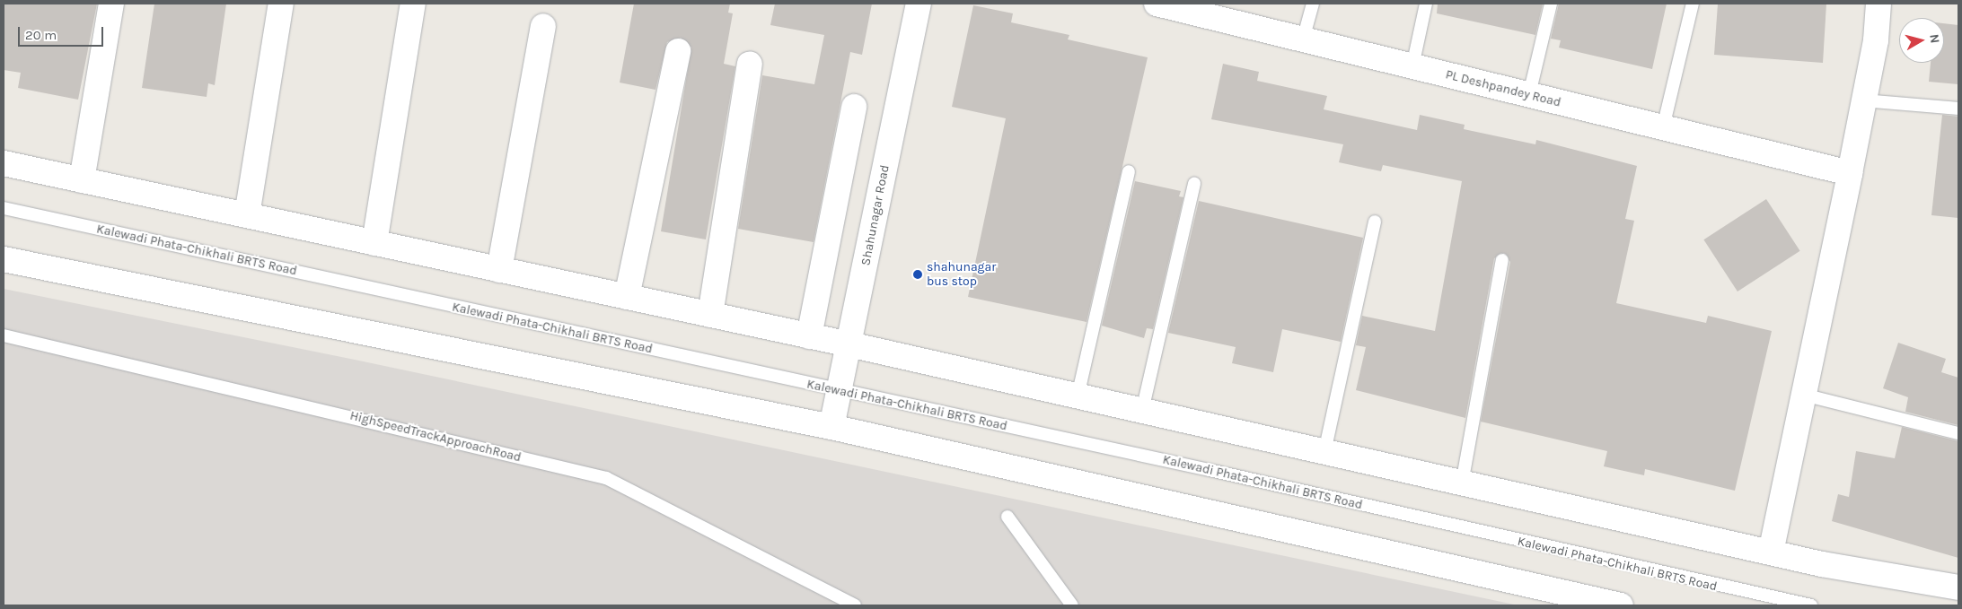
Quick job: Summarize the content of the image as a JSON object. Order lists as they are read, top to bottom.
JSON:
{
  "streets": {
    "main road": ["PL Deshpandey Road", "Shahunagar Road"],
    "lane": ["Kalewadi Phata-Chikhali BRTS Road", "HighSpeedTrackApproachRoad"]
  },
  "crossings": [
    ["Shahunagar Road", "Kalewadi Phata-Chikhali BRTS Road"]
  ],
  "places": ["shahunagar bus stop"],
  "scale_bar": "20 m",
  "north": "right"
}
